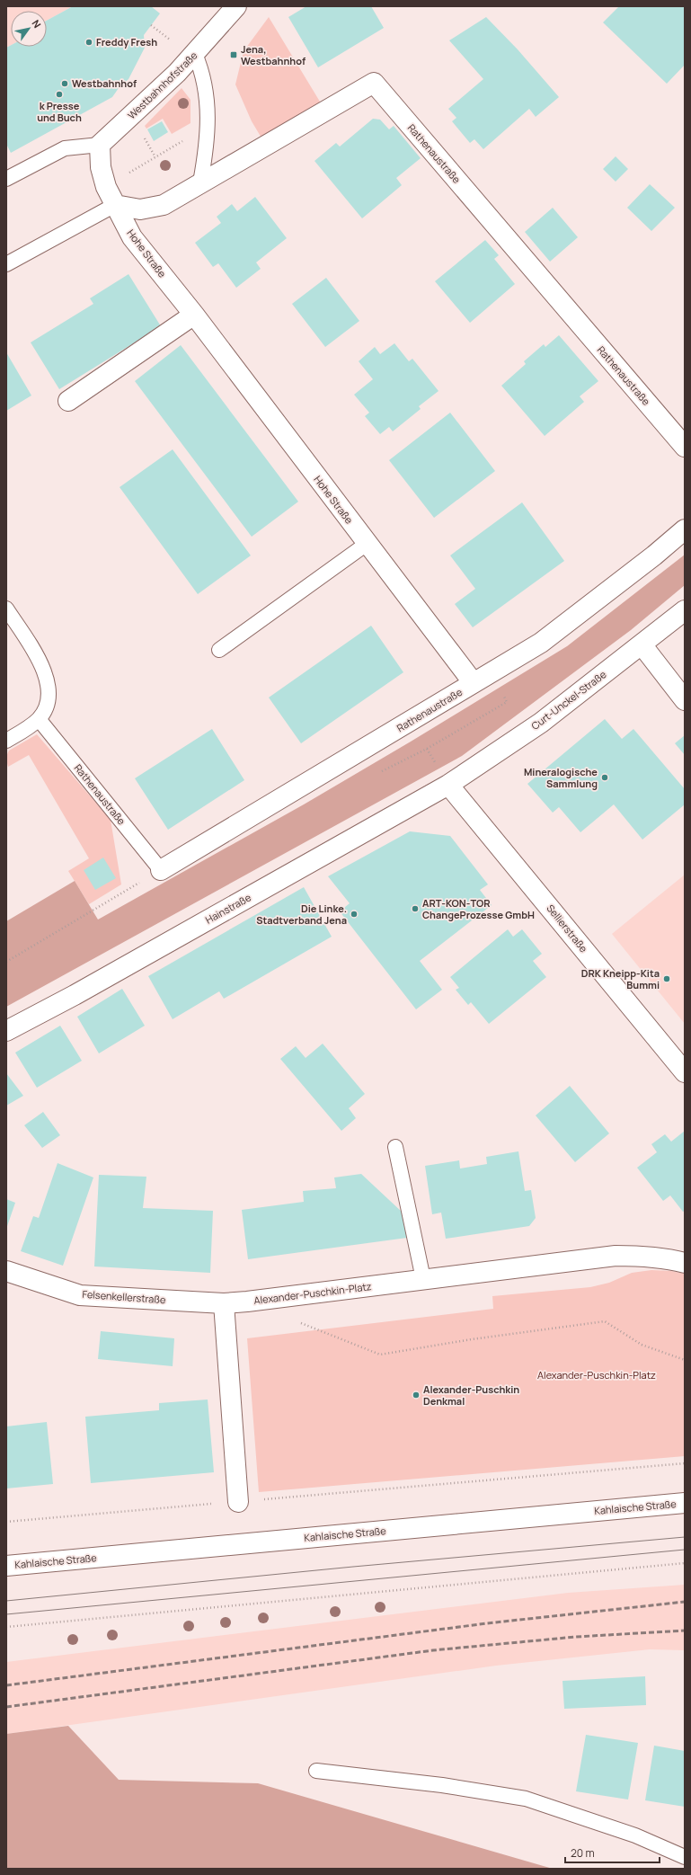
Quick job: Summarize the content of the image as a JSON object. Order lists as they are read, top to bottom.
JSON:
{
  "streets": {
    "street": [
      "Westbahnhofstraße",
      "Rathenaustraße",
      "Hohe Straße",
      "Curt-Unckel-Straße",
      "Hainstraße",
      "Sellierstraße",
      "Alexander-Puschkin-Platz",
      "Felsenkellerstraße",
      "Kahlaische Straße"
    ]
  },
  "crossings": [
    ["Westbahnhofstraße", "Hohe Straße"],
    ["Rathenaustraße", "Hohe Straße"],
    ["Curt-Unckel-Straße", "Hainstraße"],
    ["Curt-Unckel-Straße", "Sellierstraße"],
    ["Hainstraße", "Sellierstraße"],
    ["Alexander-Puschkin-Platz", "Felsenkellerstraße"]
  ],
  "parks": ["Alexander-Puschkin-Platz"],
  "places": {
    "other": [
      "Freddy Fresh",
      "Westbahnhof",
      "k Presse und Buch",
      "Mineralogische Sammlung",
      "ART-KON-TOR ChangeProzesse GmbH",
      "Die Linke. Stadtverband Jena",
      "DRK Kneipp-Kita Bummi",
      "Alexander-Puschkin Denkmal"
    ],
    "transit": ["Jena, Westbahnhof"]
  },
  "scale_bar": "20 m",
  "north": "top right"
}
